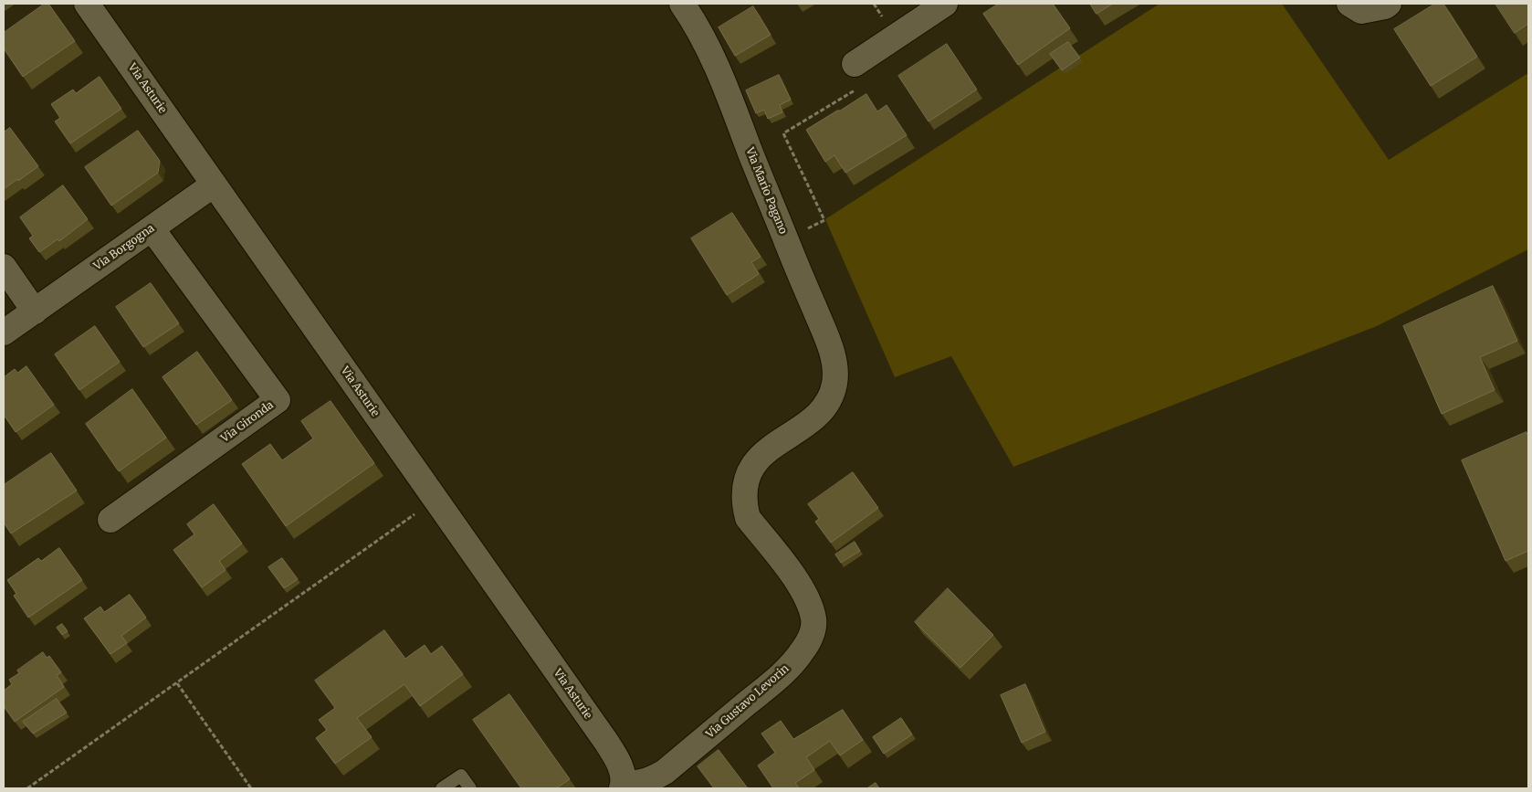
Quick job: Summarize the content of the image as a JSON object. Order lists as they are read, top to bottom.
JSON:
{
  "streets": {
    "street": [
      "Via Asturie",
      "Via Mario Pagano",
      "Via Borgogna",
      "Via Gironda",
      "Via Gustavo Levorin"
    ]
  },
  "crossings": [
    ["Via Asturie", "Via Borgogna"],
    ["Via Asturie", "Via Gustavo Levorin"],
    ["Via Mario Pagano", "Via Gustavo Levorin"],
    ["Via Borgogna", "Via Gironda"]
  ]
}
